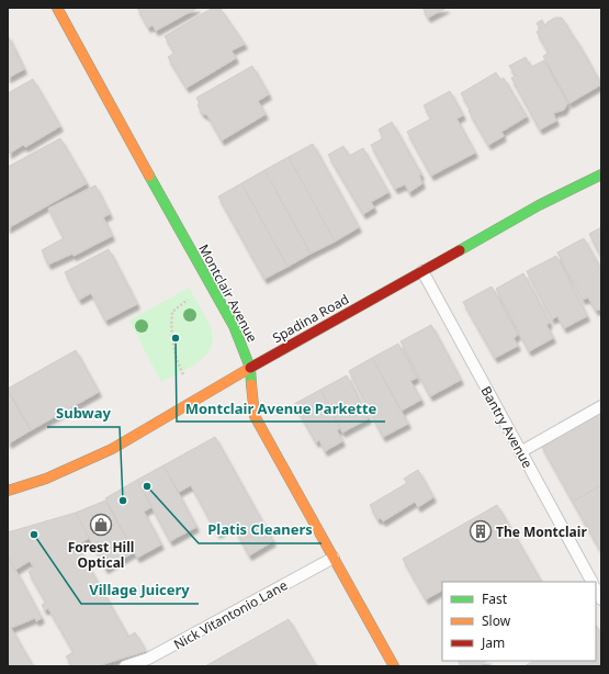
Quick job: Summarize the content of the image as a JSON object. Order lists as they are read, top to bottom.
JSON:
{
  "streets": {
    "street": ["Montclair Avenue", "Spadina Road"],
    "lane": ["Bantry Avenue", "Nick Vitantonio Lane"]
  },
  "crossings": [
    ["Montclair Avenue", "Spadina Road"],
    ["Montclair Avenue", "Nick Vitantonio Lane"],
    ["Spadina Road", "Bantry Avenue"]
  ],
  "places": {
    "other": [
      "Montclair Avenue Parkette",
      "Platis Cleaners",
      "Subway",
      "Village Juicery"
    ],
    "shop": ["Forest Hill Optical"],
    "building": ["The Montclair"]
  },
  "legend": ["Fast", "Slow", "Jam"]
}
